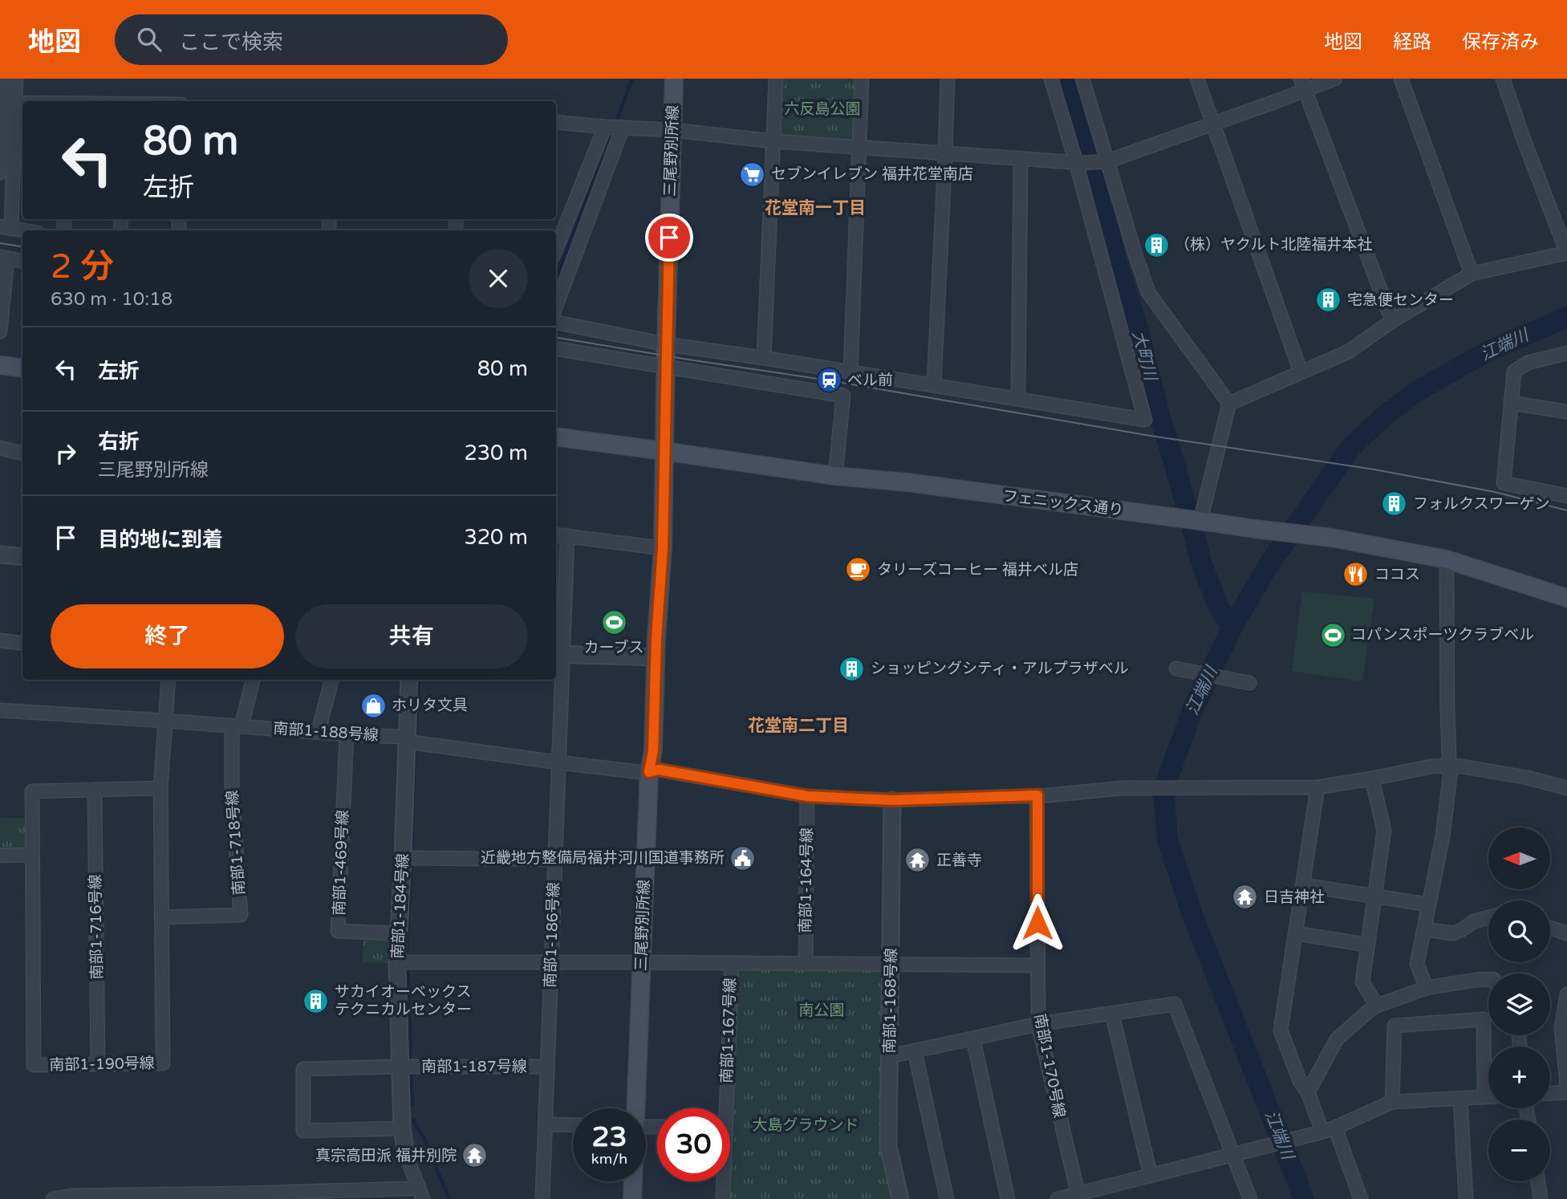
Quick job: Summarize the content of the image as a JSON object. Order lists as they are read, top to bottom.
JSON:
{
  "streets": {
    "main road": ["三尾野別所線", "フェニックス通り"],
    "street": [
      "南部1-188号線",
      "南部1-718号線",
      "南部1-469号線",
      "南部1-164号線",
      "南部1-184号線",
      "南部1-716号線",
      "南部1-186号線",
      "南部1-168号線",
      "南部1-167号線",
      "南部1-190号線",
      "南部1-170号線",
      "南部1-187号線"
    ]
  },
  "crossings": [
    ["三尾野別所線", "フェニックス通り"],
    ["三尾野別所線", "南部1-188号線"],
    ["南部1-188号線", "南部1-718号線"],
    ["南部1-188号線", "南部1-469号線"],
    ["南部1-188号線", "南部1-164号線"],
    ["南部1-188号線", "南部1-184号線"],
    ["南部1-188号線", "南部1-186号線"],
    ["南部1-188号線", "南部1-168号線"],
    ["南部1-188号線", "南部1-190号線"],
    ["南部1-188号線", "南部1-170号線"],
    ["南部1-718号線", "南部1-190号線"],
    ["南部1-469号線", "南部1-184号線"],
    ["南部1-184号線", "南部1-187号線"],
    ["南部1-716号線", "南部1-190号線"],
    ["南部1-186号線", "南部1-187号線"]
  ],
  "districts": ["花堂南一丁目", "花堂南二丁目"],
  "water": ["江端川", "大町川"],
  "parks": ["六反島公園", "南公園", "大島グラウンド"],
  "places": {
    "supermarket": ["セブンイレブン 福井花堂南店"],
    "building": [
      "（株）ヤクルト北陸福井本社",
      "宅急便センター",
      "フォルクスワーゲン",
      "ショッピングシティ・アルプラザベル",
      "サカイオーベックス テクニカルセンター"
    ],
    "station": ["ベル前"],
    "cafe": ["タリーズコーヒー 福井ベル店"],
    "restaurant": ["ココス"],
    "sports": ["カーブス", "コパンスポーツクラブベル"],
    "shop": ["ホリタ文具"],
    "public building": ["近畿地方整備局福井河川国道事務所"],
    "temple": ["正善寺", "日吉神社", "真宗高田派 福井別院"]
  },
  "north": "left",
  "page": {
    "header": "地図",
    "search": "ここで検索",
    "nav": ["地図", "経路", "保存済み"],
    "turn": ["80 m", "左折"],
    "heading": ["2 分", "630 m · 10:18"],
    "list": [
      {
        "name": "左折",
        "value": "80 m"
      },
      {
        "name": "右折",
        "note": "三尾野別所線",
        "value": "230 m"
      },
      {
        "name": "目的地に到着",
        "value": "320 m"
      }
    ],
    "buttons": ["終了", "共有"],
    "map_buttons": ["+", "−"],
    "speed": "23 km/h",
    "limit": "30"
  }
}
